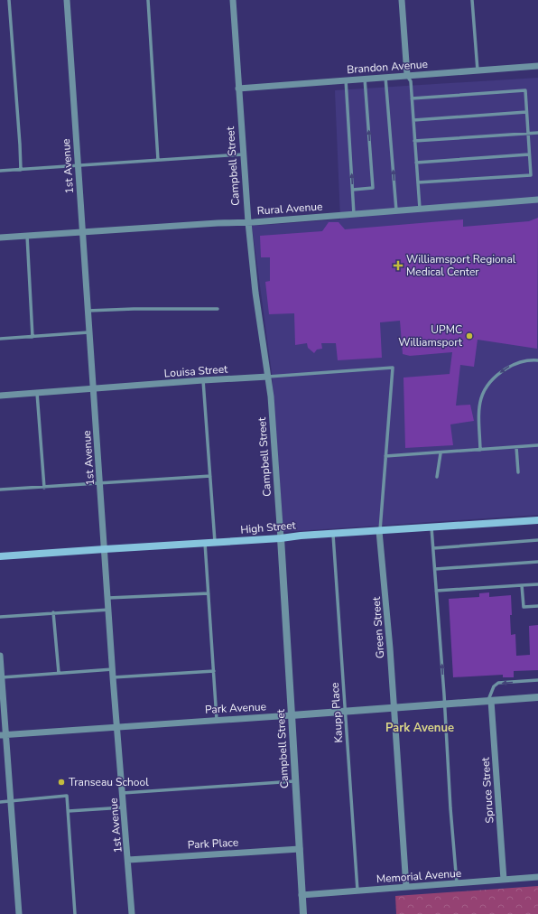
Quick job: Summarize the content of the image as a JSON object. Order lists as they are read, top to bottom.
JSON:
{
  "streets": {
    "main road": ["High Street"],
    "street": [
      "Brandon Avenue",
      "1st Avenue",
      "Campbell Street",
      "Rural Avenue",
      "Louisa Street",
      "Green Street",
      "Park Avenue",
      "Spruce Street",
      "Park Place",
      "Memorial Avenue"
    ],
    "lane": ["Kaupp Place"]
  },
  "crossings": [
    ["Brandon Avenue", "Campbell Street"],
    ["1st Avenue", "Rural Avenue"],
    ["1st Avenue", "Louisa Street"],
    ["1st Avenue", "High Street"],
    ["1st Avenue", "Park Avenue"],
    ["1st Avenue", "Park Place"],
    ["Campbell Street", "Rural Avenue"],
    ["Campbell Street", "Louisa Street"],
    ["Campbell Street", "High Street"],
    ["Campbell Street", "Park Avenue"],
    ["Campbell Street", "Park Place"],
    ["Campbell Street", "Memorial Avenue"],
    ["Louisa Street", "Green Street"],
    ["High Street", "Green Street"],
    ["High Street", "Kaupp Place"],
    ["Green Street", "Park Avenue"],
    ["Green Street", "Memorial Avenue"],
    ["Park Avenue", "Kaupp Place"],
    ["Park Avenue", "Spruce Street"],
    ["Kaupp Place", "Memorial Avenue"],
    ["Spruce Street", "Memorial Avenue"]
  ],
  "districts": ["Park Avenue"],
  "places": {
    "health": ["Williamsport Regional Medical Center"],
    "other": ["UPMC Williamsport", "Transeau School"]
  }
}
